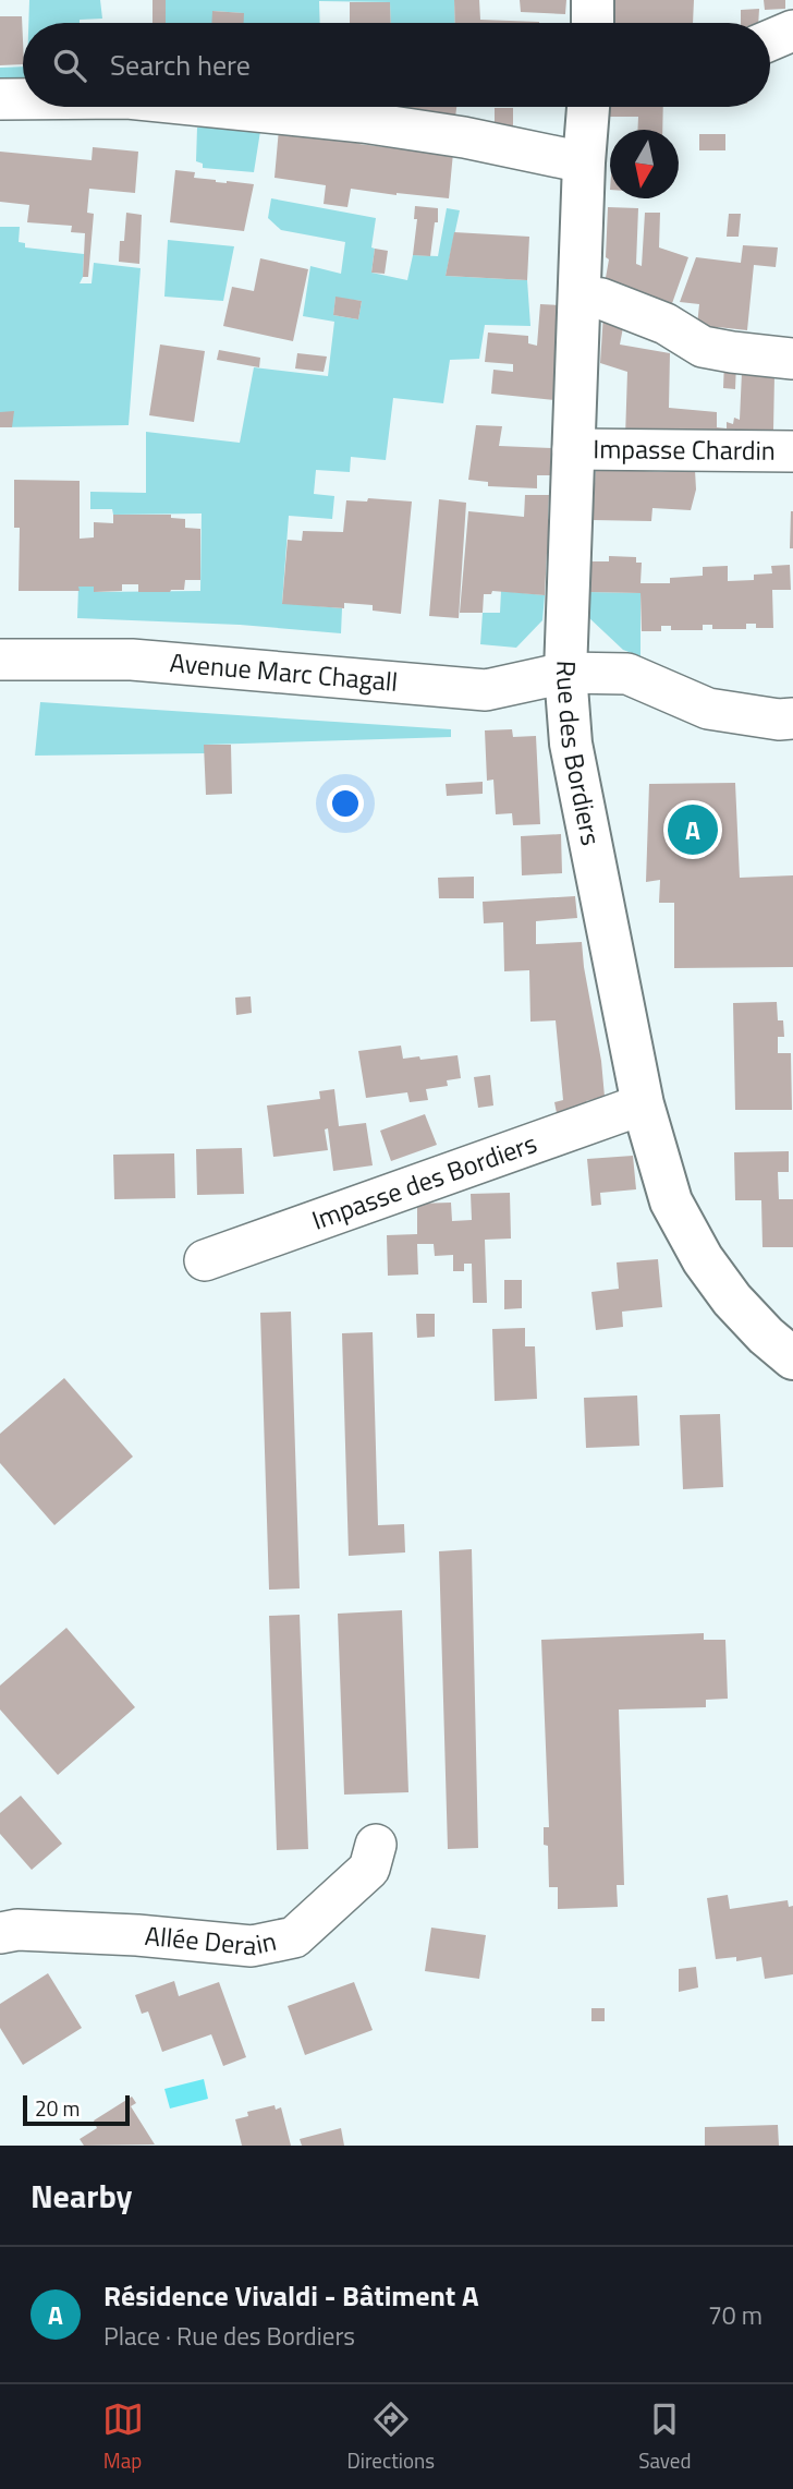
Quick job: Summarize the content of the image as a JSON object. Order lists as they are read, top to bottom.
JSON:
{
  "streets": {
    "street": [
      "Impasse Chardin",
      "Avenue Marc Chagall",
      "Rue des Bordiers",
      "Impasse des Bordiers",
      "Allée Derain"
    ]
  },
  "crossings": [
    ["Impasse Chardin", "Rue des Bordiers"],
    ["Avenue Marc Chagall", "Rue des Bordiers"],
    ["Rue des Bordiers", "Impasse des Bordiers"]
  ],
  "scale_bar": "20 m",
  "north": "bottom",
  "page": {
    "search": "Search here",
    "pins": "A",
    "scale": "20 m",
    "heading": "Nearby",
    "list": [
      {
        "mark": "A",
        "name": "Résidence Vivaldi - Bâtiment A",
        "note": "Place · Rue des Bordiers",
        "value": "70 m"
      }
    ],
    "nav": ["Map", "Directions", "Saved"]
  }
}
